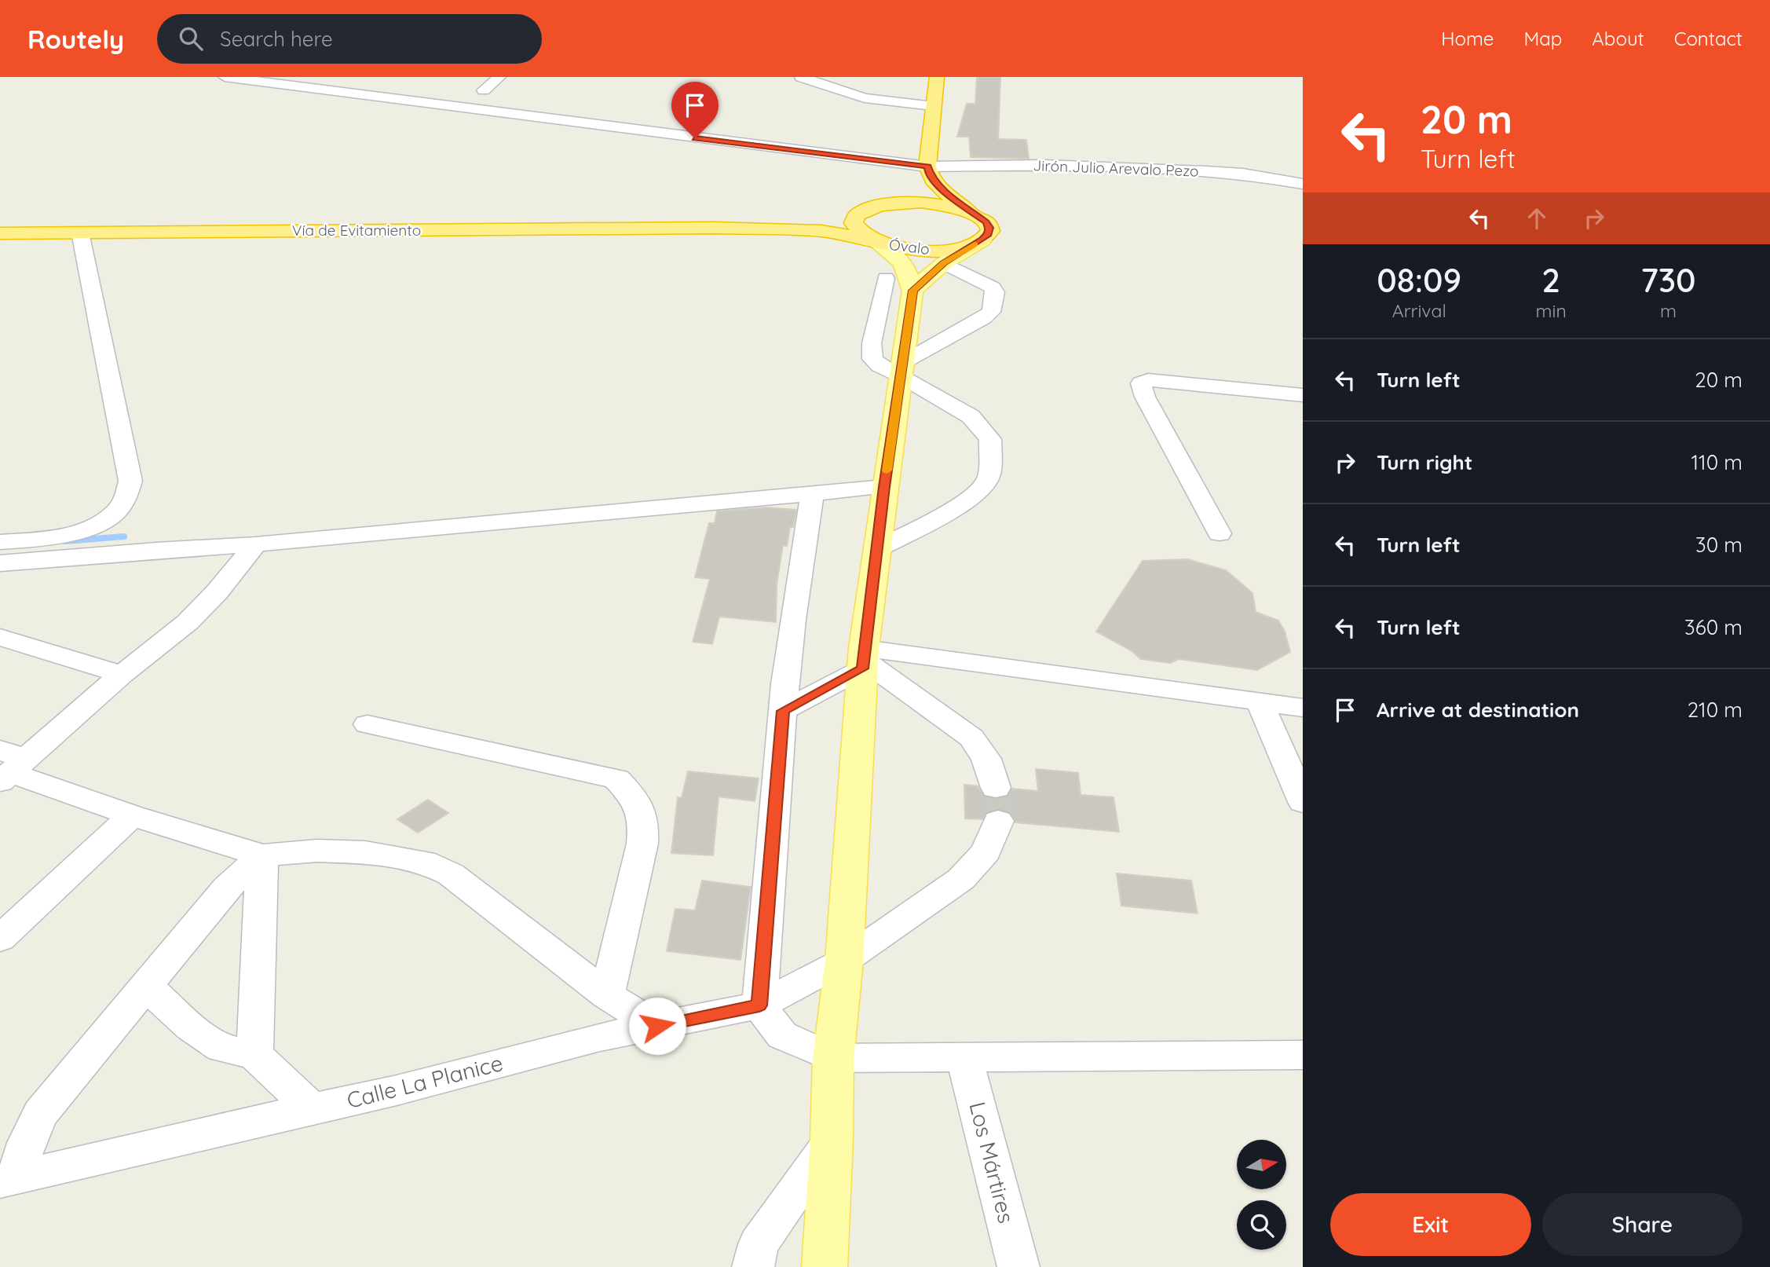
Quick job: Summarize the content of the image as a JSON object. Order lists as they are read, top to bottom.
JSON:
{
  "streets": {
    "highway": ["Vía de Evitamiento", "Óvalo"],
    "street": ["Jirón Julio Arevalo Pezo", "Calle La Planice", "Los Mártires"]
  },
  "crossings": [
    ["Vía de Evitamiento", "Óvalo"]
  ],
  "north": "right",
  "page": {
    "header": "Routely",
    "search": "Search here",
    "nav": [
      "Home",
      "Map",
      "About",
      "Contact"
    ],
    "turn": ["20 m", "Turn left"],
    "eta": [
      "08:09",
      "Arrival",
      "2",
      "min",
      "730",
      "m"
    ],
    "list": [
      {
        "name": "Turn left",
        "value": "20 m"
      },
      {
        "name": "Turn right",
        "value": "110 m"
      },
      {
        "name": "Turn left",
        "value": "30 m"
      },
      {
        "name": "Turn left",
        "value": "360 m"
      },
      {
        "name": "Arrive at destination",
        "value": "210 m"
      }
    ],
    "buttons": ["Exit", "Share"]
  }
}
